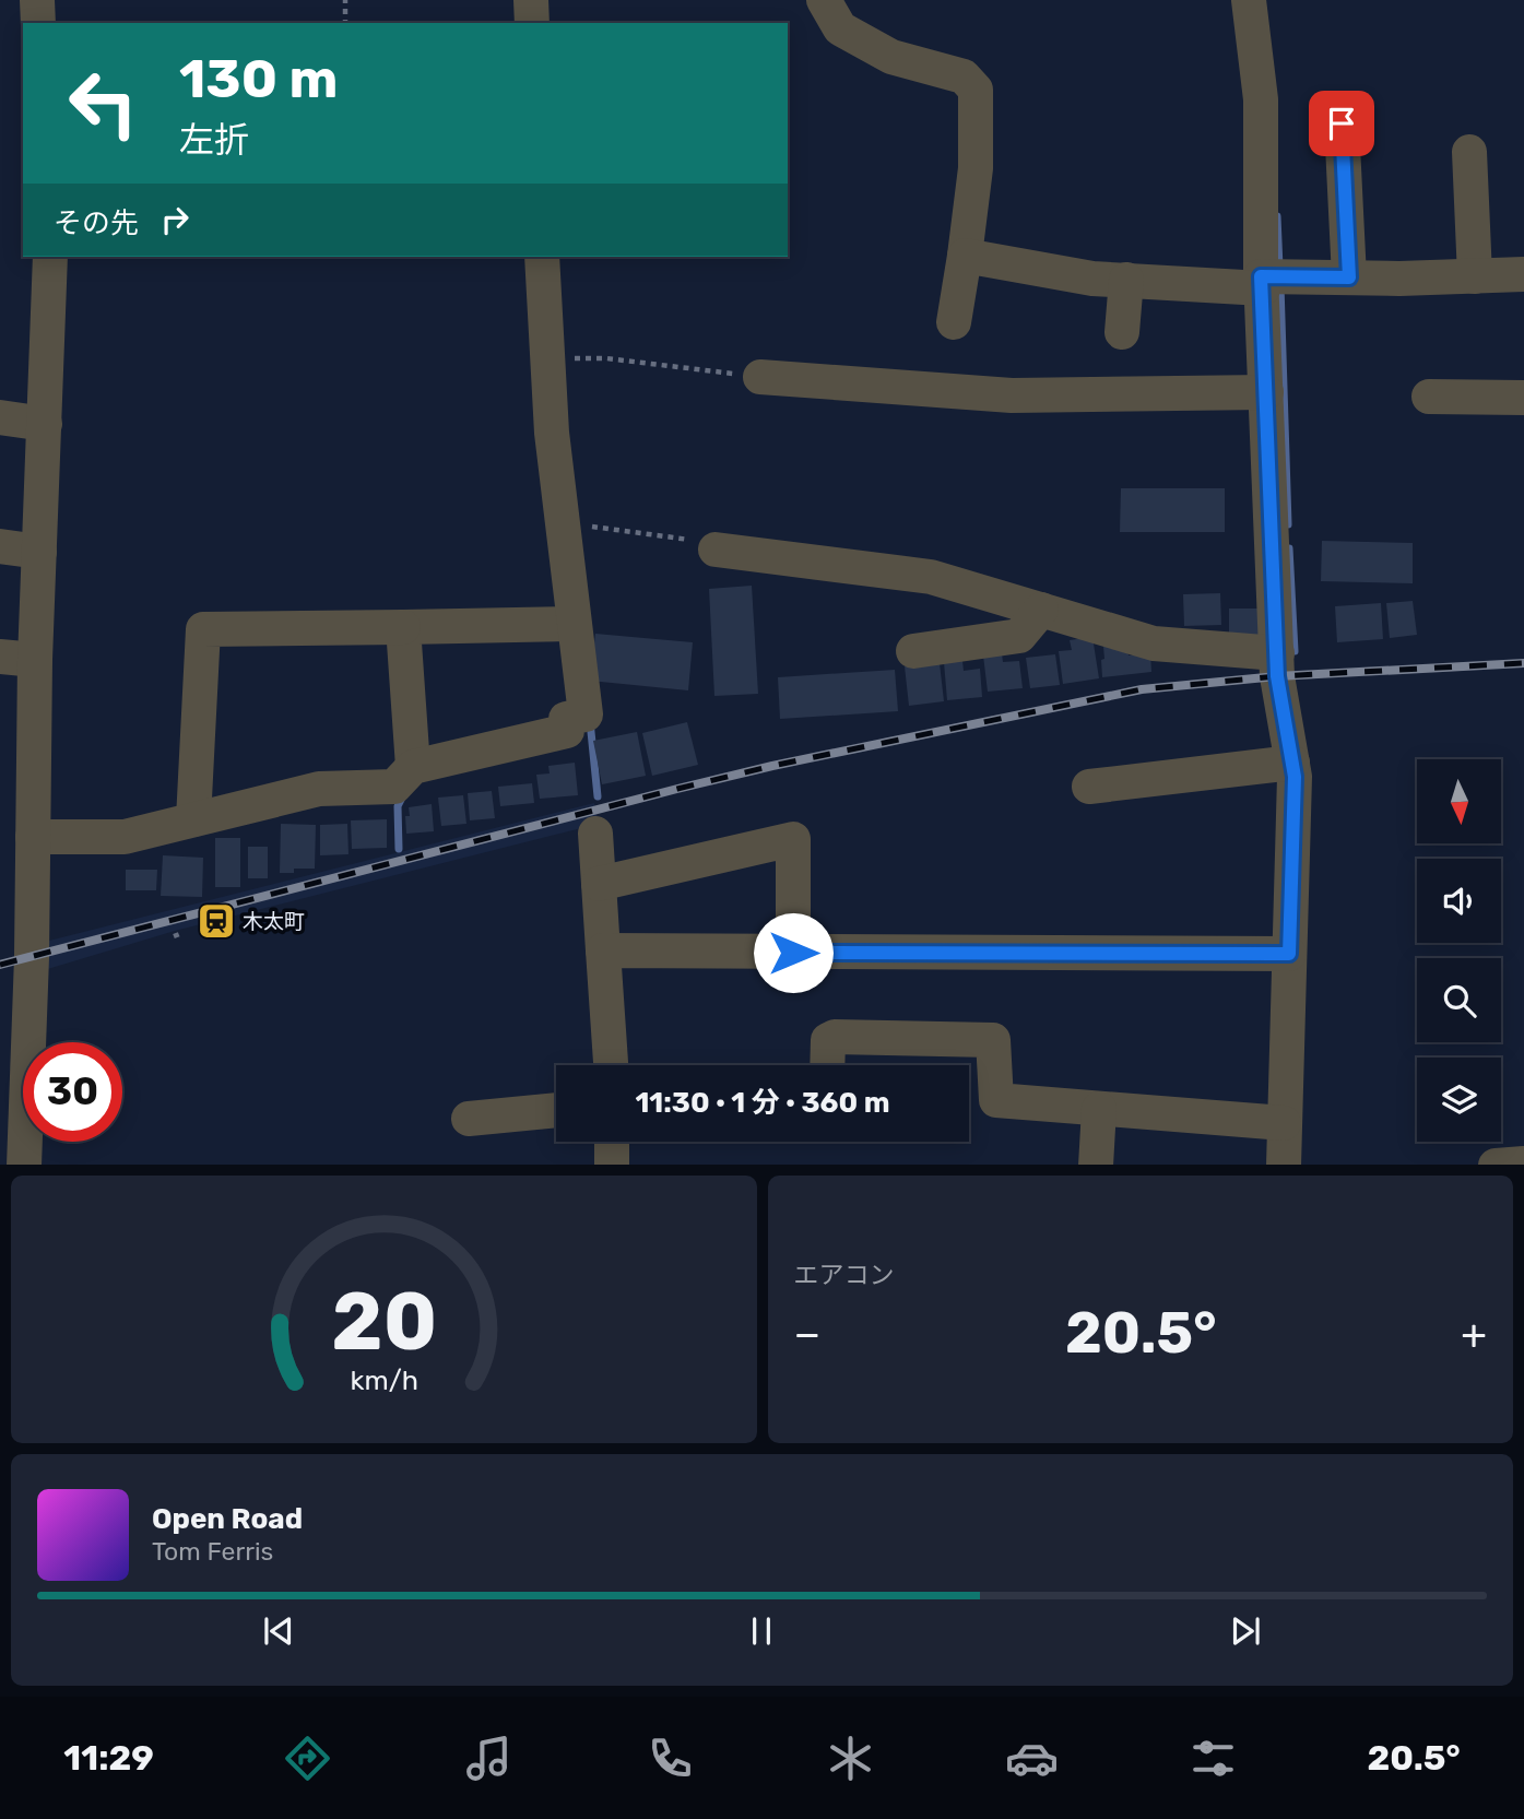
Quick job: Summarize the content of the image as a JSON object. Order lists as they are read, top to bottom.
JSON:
{
  "places": {
    "station": ["木太町"]
  },
  "north": "bottom",
  "page": {
    "turn": ["130 m", "左折"],
    "then": "その先",
    "limit": "30",
    "trip": "11:30 · 1 分 · 360 m",
    "tile": "エアコン",
    "heat": ["−", "20.5°", "+"],
    "song": ["Open Road", "Tom Ferris"],
    "tabs": ["11:29", "20.5°"],
    "gauge": ["20", "km/h"]
  }
}
